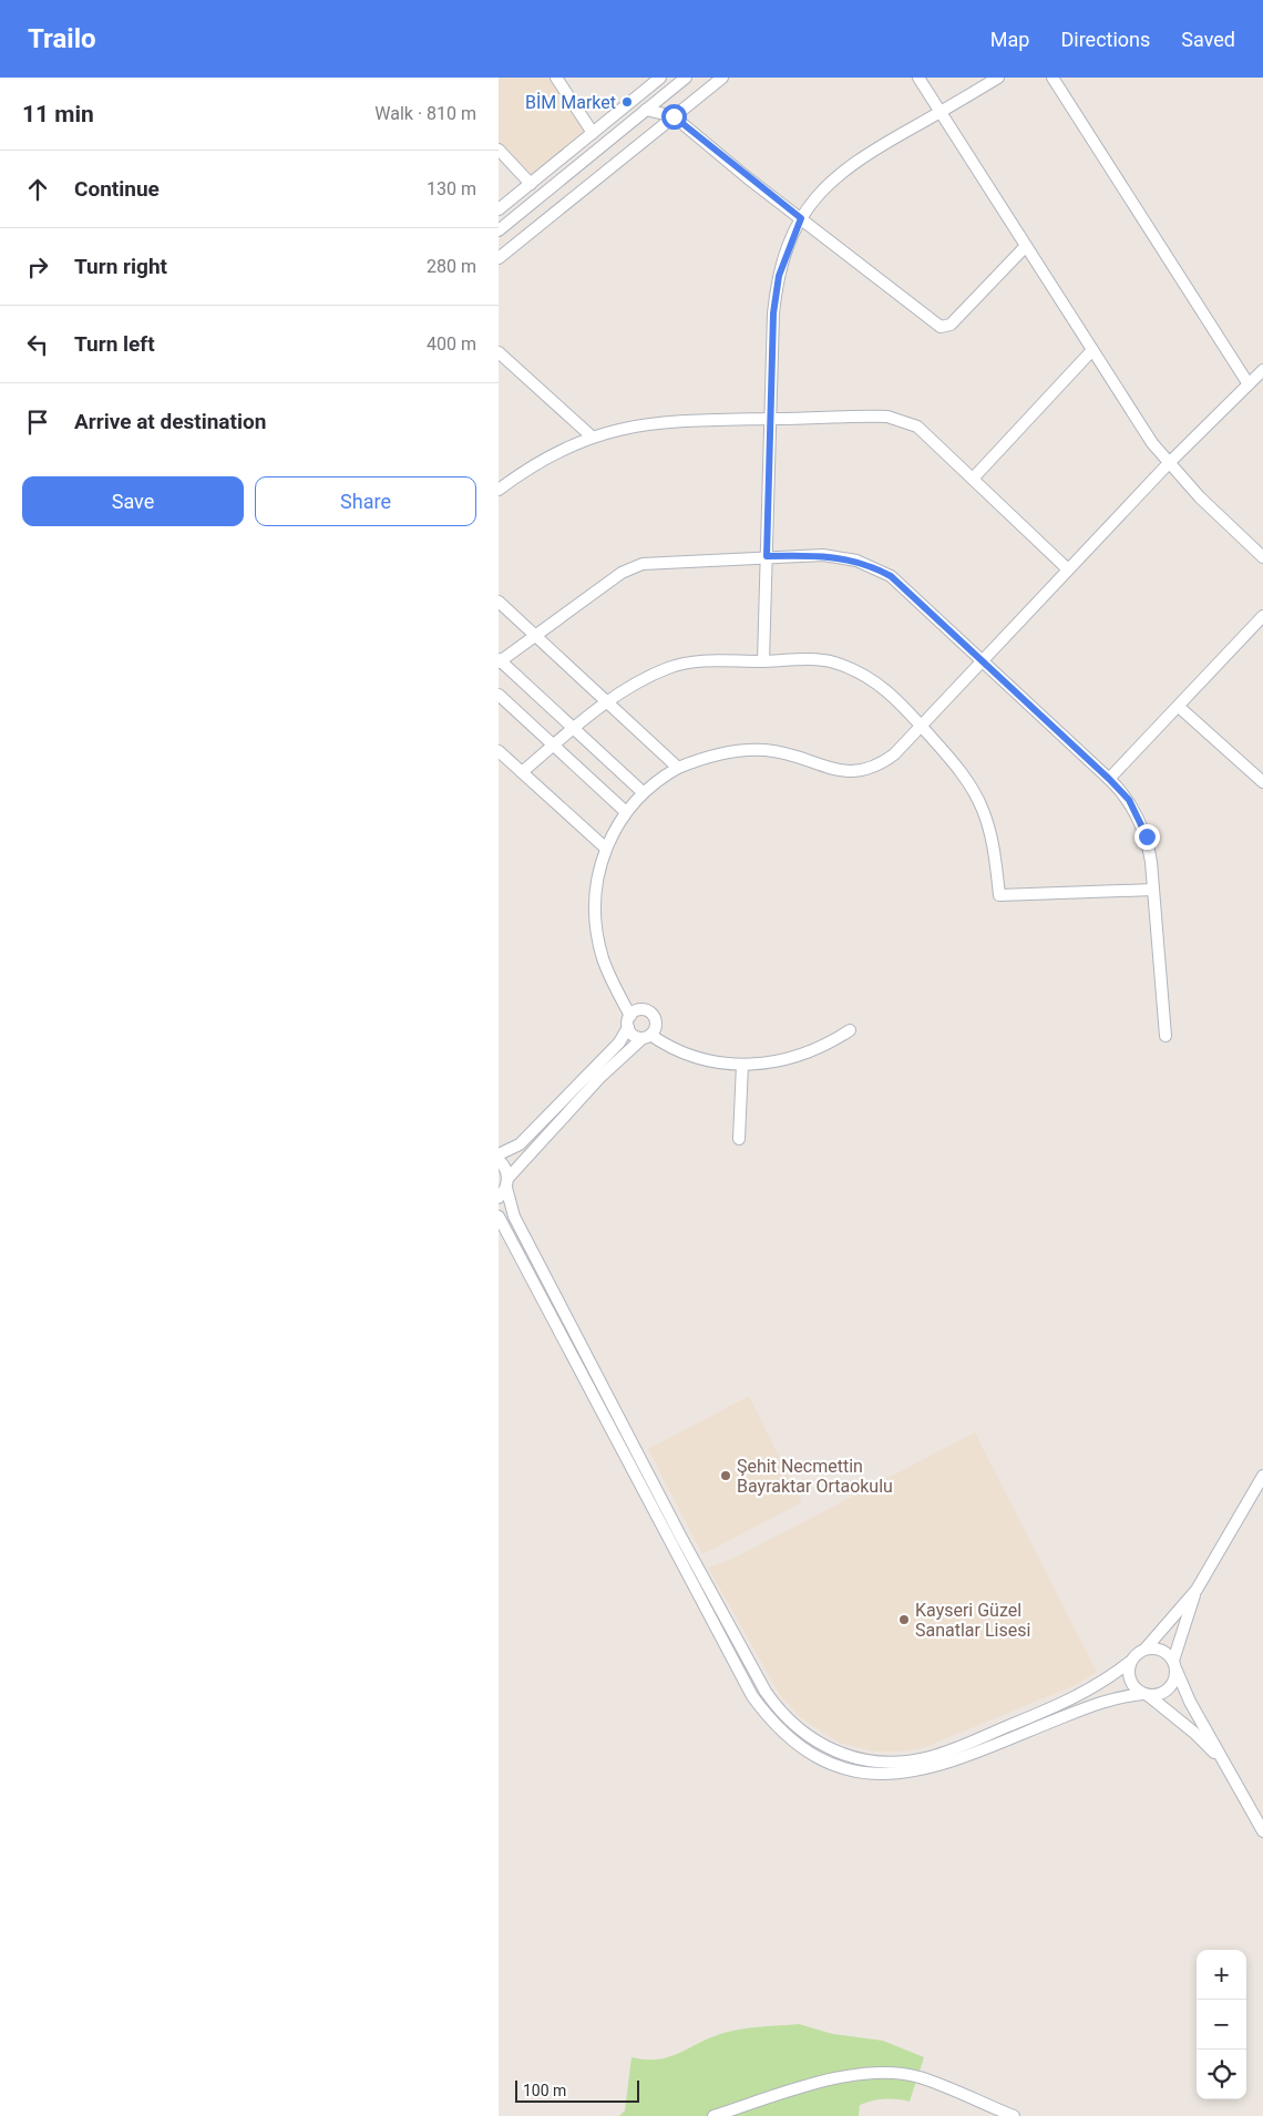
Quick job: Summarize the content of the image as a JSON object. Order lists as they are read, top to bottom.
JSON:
{
  "places": ["BİM Market", "Şehit Necmettin Bayraktar Ortaokulu", "Kayseri Güzel Sanatlar Lisesi"],
  "scale_bar": "100 m",
  "page": {
    "header": "Trailo",
    "nav": ["Map", "Directions", "Saved"],
    "heading": ["11 min", "Walk · 810 m"],
    "list": [
      ["Continue", "130 m"],
      ["Turn right", "280 m"],
      ["Turn left", "400 m"],
      "Arrive at destination"
    ],
    "buttons": ["Save", "Share"],
    "map_buttons": ["+", "−"],
    "scale": "100 m"
  }
}
